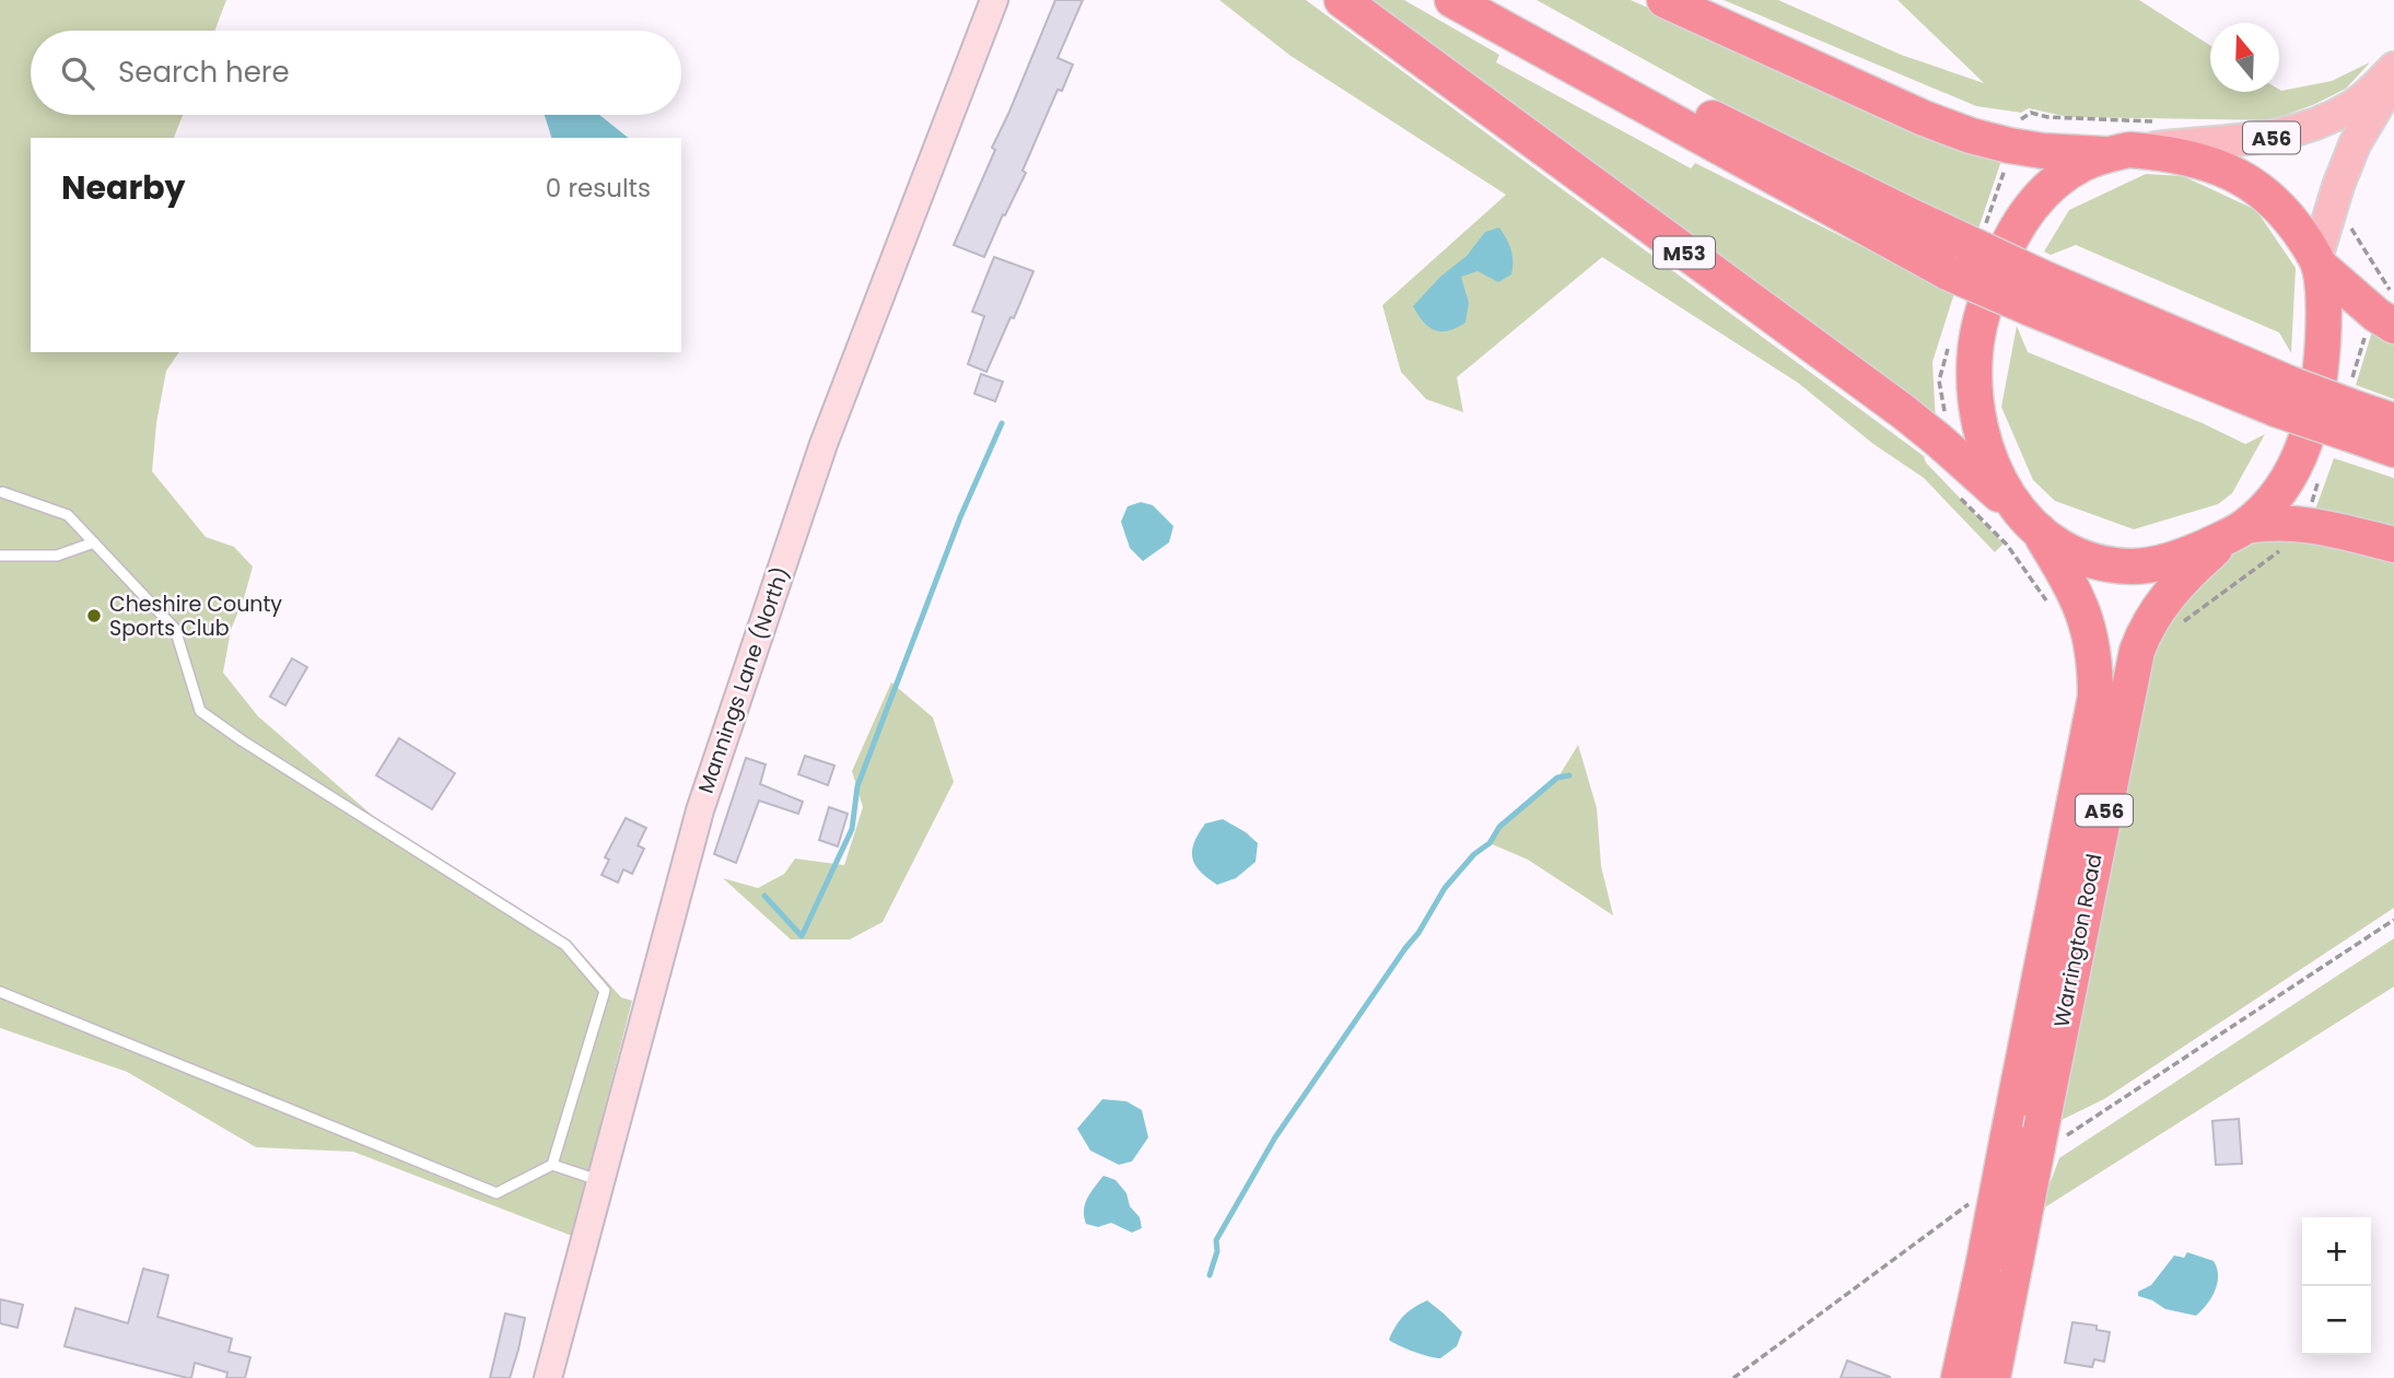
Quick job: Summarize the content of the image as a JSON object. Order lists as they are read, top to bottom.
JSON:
{
  "streets": {
    "highway": ["A56", "M53", "Warrington Road"],
    "street": ["Mannings Lane (North)"]
  },
  "crossings": [
    ["A56", "Warrington Road"],
    ["M53", "Warrington Road"]
  ],
  "places": ["Cheshire County Sports Club"],
  "north": "top",
  "page": {
    "search": "Search here",
    "heading": ["Nearby", "0 results"],
    "map_buttons": ["+", "−"]
  }
}
